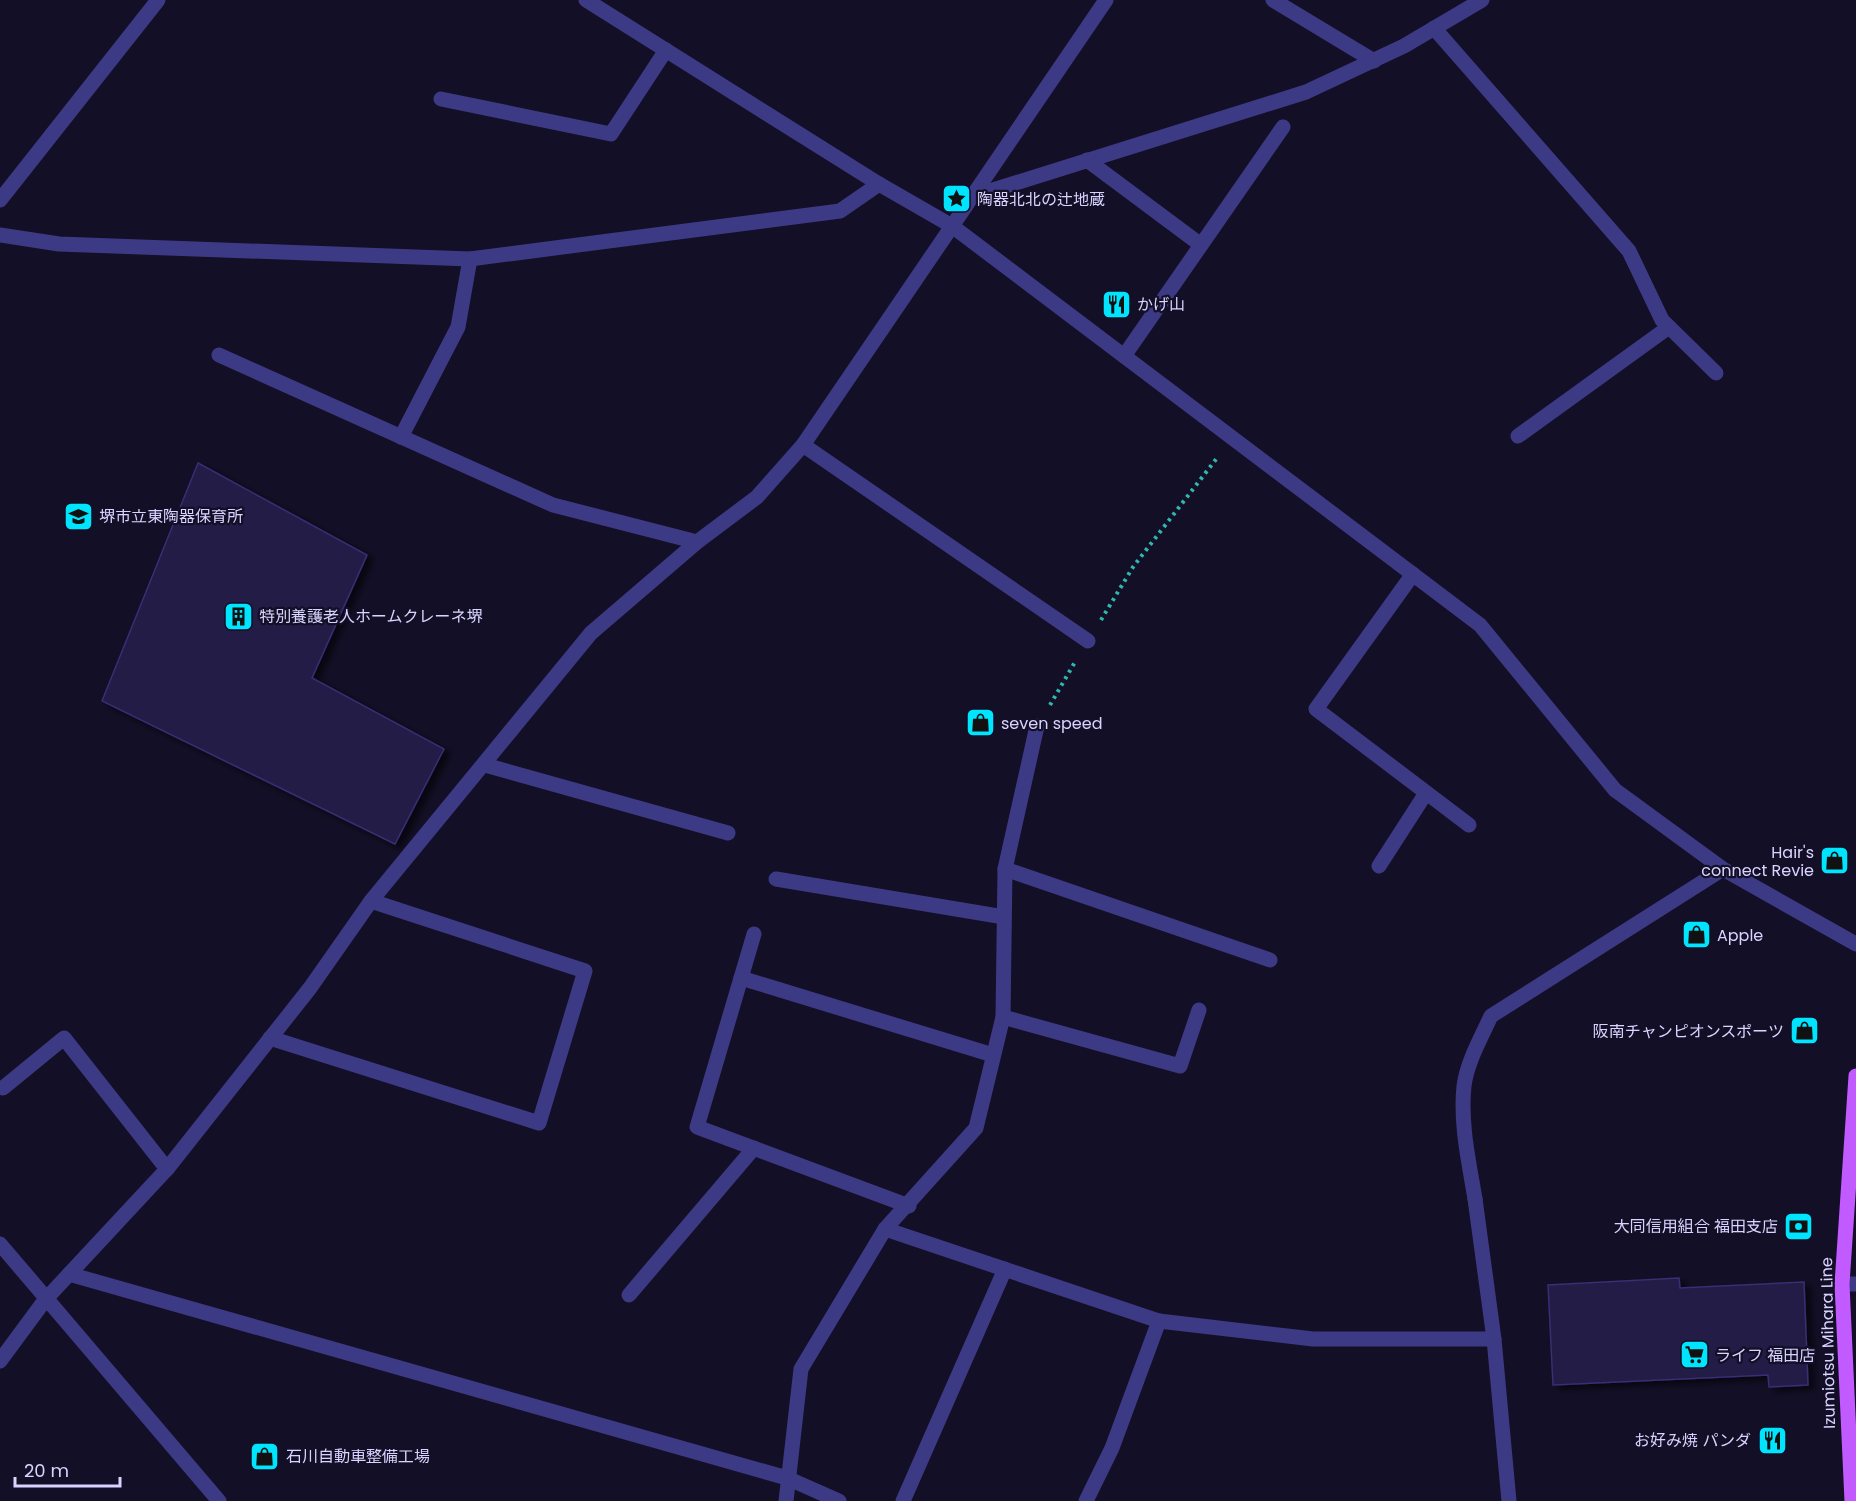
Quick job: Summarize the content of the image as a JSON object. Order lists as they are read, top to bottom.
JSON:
{
  "streets": {
    "main road": ["Izumiotsu Mihara Line"]
  },
  "places": {
    "place": ["陶器北北の辻地蔵"],
    "restaurant": ["かげ山", "お好み焼 パンダ"],
    "school or university": ["堺市立東陶器保育所"],
    "building": ["特別養護老人ホームクレーネ堺"],
    "shop": [
      "seven speed",
      "Hair's connect Revie",
      "Apple",
      "阪南チャンピオンスポーツ",
      "石川自動車整備工場"
    ],
    "bank": ["大同信用組合 福田支店"],
    "supermarket": ["ライフ 福田店"]
  },
  "scale_bar": "20 m"
}
